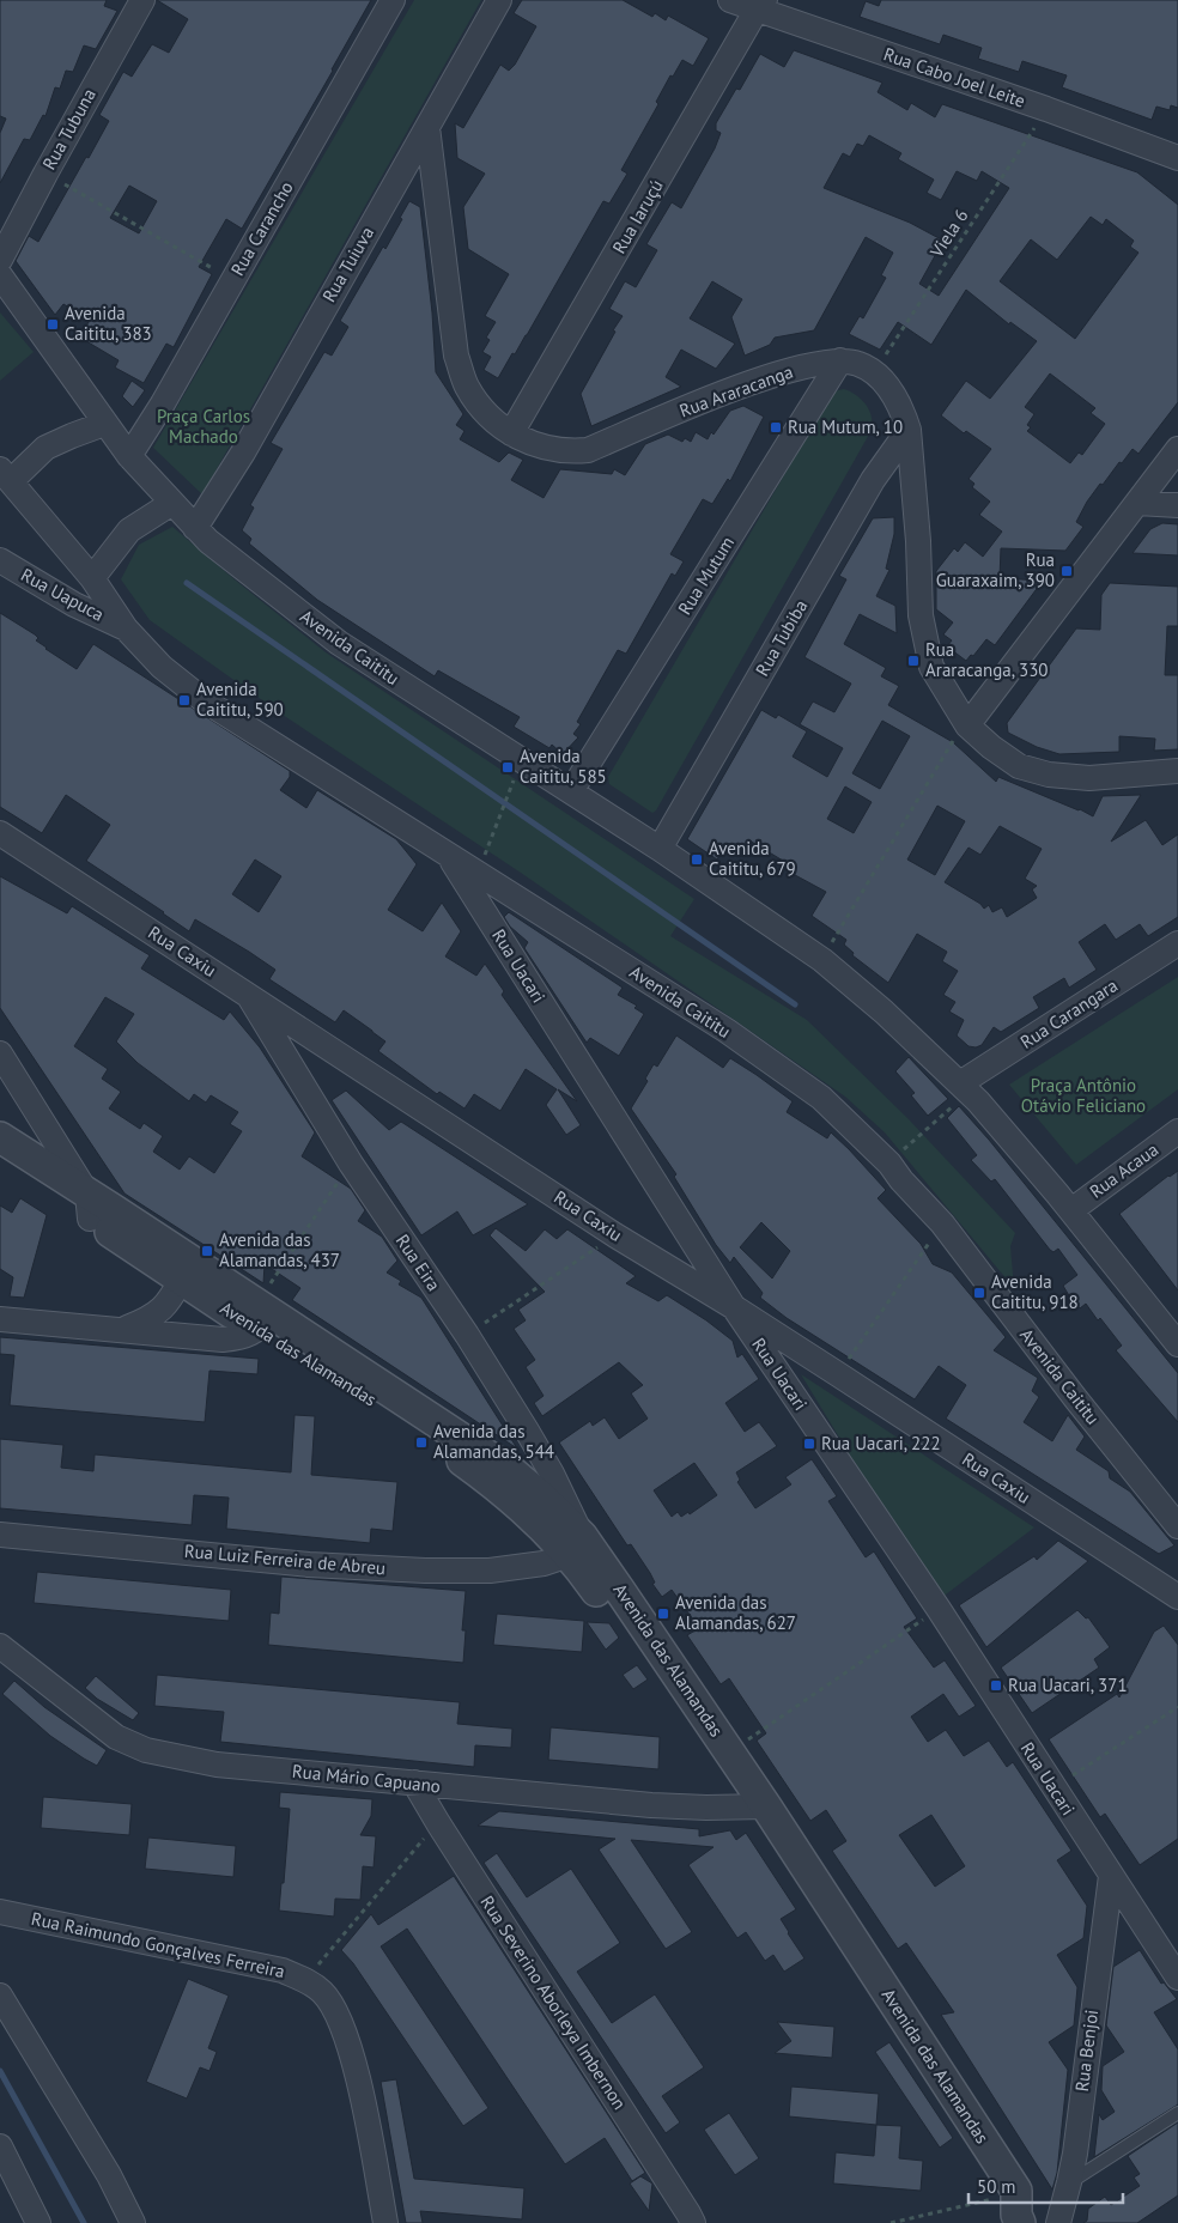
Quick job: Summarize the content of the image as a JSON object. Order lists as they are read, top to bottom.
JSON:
{
  "streets": {
    "street": [
      "Rua Cabo Joel Leite",
      "Rua Tubuna",
      "Rua Iaruçú",
      "Rua Carancho",
      "Rua Tuiuva",
      "Rua Araracanga",
      "Rua Mutum",
      "Rua Uapuca",
      "Rua Tubiba",
      "Avenida Caititu",
      "Rua Caxiu",
      "Rua Uacari",
      "Rua Carangara",
      "Rua Acaua",
      "Rua Eira",
      "Avenida das Alamandas",
      "Rua Luiz Ferreira de Abreu",
      "Rua Mário Capuano",
      "Rua Raimundo Gonçalves Ferreira",
      "Rua Severino Aborleya Imbernon",
      "Rua Benjoi"
    ],
    "path": ["Viela 6"]
  },
  "crossings": [
    ["Rua Cabo Joel Leite", "Rua Iaruçú"],
    ["Rua Cabo Joel Leite", "Viela 6"],
    ["Rua Iaruçú", "Rua Araracanga"],
    ["Rua Carancho", "Avenida Caititu"],
    ["Viela 6", "Rua Araracanga"],
    ["Rua Tuiuva", "Rua Araracanga"],
    ["Rua Tuiuva", "Avenida Caititu"],
    ["Rua Araracanga", "Rua Mutum"],
    ["Rua Mutum", "Avenida Caititu"],
    ["Rua Uapuca", "Avenida Caititu"],
    ["Rua Tubiba", "Avenida Caititu"],
    ["Avenida Caititu", "Rua Uacari"],
    ["Avenida Caititu", "Rua Carangara"],
    ["Avenida Caititu", "Rua Acaua"],
    ["Rua Caxiu", "Rua Uacari"],
    ["Rua Caxiu", "Rua Eira"],
    ["Rua Uacari", "Rua Benjoi"],
    ["Rua Eira", "Avenida das Alamandas"],
    ["Rua Eira", "Rua Luiz Ferreira de Abreu"],
    ["Avenida das Alamandas", "Rua Luiz Ferreira de Abreu"],
    ["Avenida das Alamandas", "Rua Mário Capuano"],
    ["Rua Mário Capuano", "Rua Severino Aborleya Imbernon"]
  ],
  "parks": ["Praça Carlos Machado", "Praça Antônio Otávio Feliciano"],
  "places": {
    "transit": [
      "Avenida Caititu, 383",
      "Rua Mutum, 10",
      "Rua Guaraxaim, 390",
      "Rua Araracanga, 330",
      "Avenida Caititu, 590",
      "Avenida Caititu, 585",
      "Avenida Caititu, 679",
      "Avenida das Alamandas, 437",
      "Avenida Caititu, 918",
      "Avenida das Alamandas, 544",
      "Rua Uacari, 222",
      "Avenida das Alamandas, 627",
      "Rua Uacari, 371"
    ]
  },
  "scale_bar": "50 m"
}
